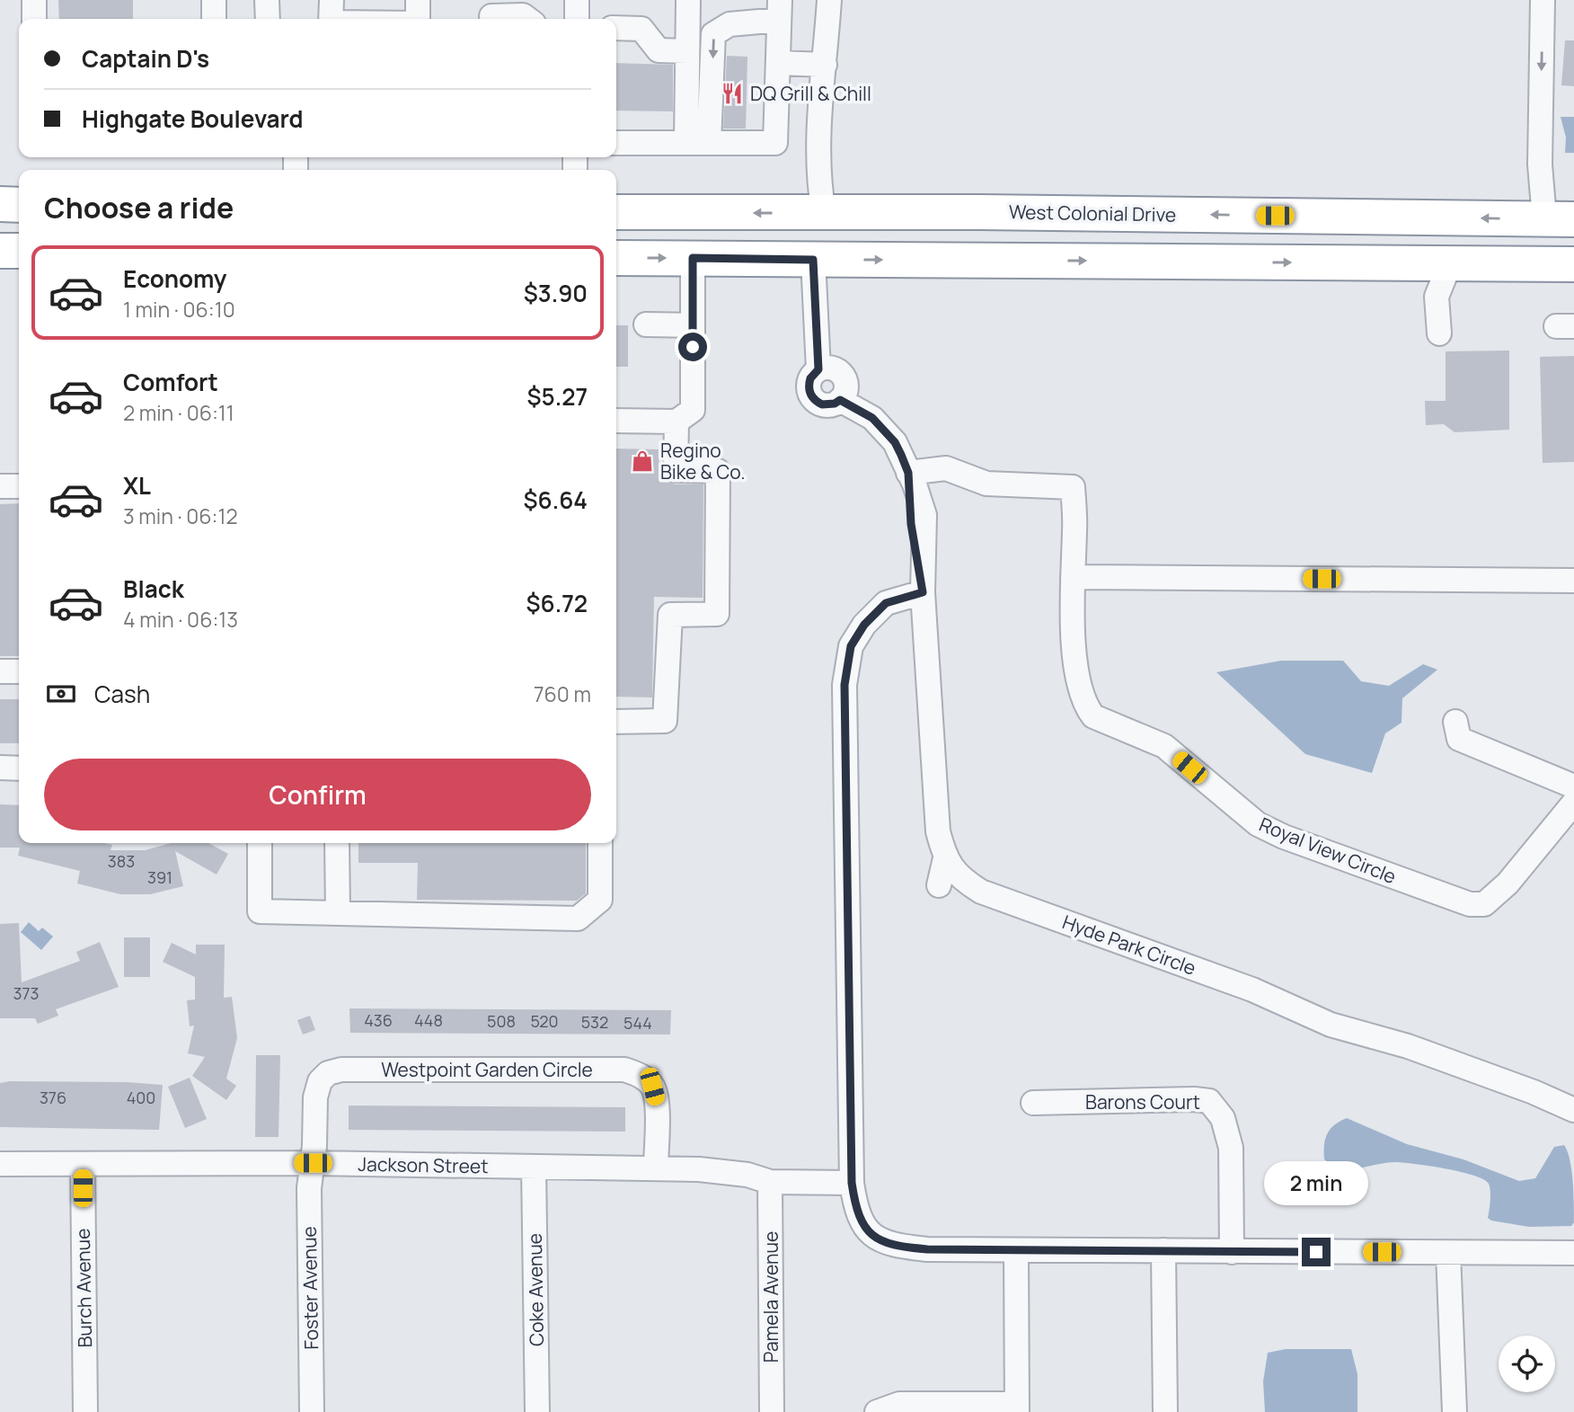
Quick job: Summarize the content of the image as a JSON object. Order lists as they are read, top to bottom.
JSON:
{
  "streets": {
    "highway": ["West Colonial Drive"],
    "street": [
      "Royal View Circle",
      "Hyde Park Circle",
      "Westpoint Garden Circle",
      "Barons Court",
      "Jackson Street",
      "Burch Avenue",
      "Foster Avenue",
      "Coke Avenue",
      "Pamela Avenue"
    ]
  },
  "crossings": [
    ["Royal View Circle", "Hyde Park Circle"],
    ["Westpoint Garden Circle", "Jackson Street"],
    ["Westpoint Garden Circle", "Foster Avenue"],
    ["Jackson Street", "Burch Avenue"],
    ["Jackson Street", "Foster Avenue"],
    ["Jackson Street", "Coke Avenue"],
    ["Jackson Street", "Pamela Avenue"]
  ],
  "places": {
    "restaurant": ["DQ Grill & Chill"],
    "shop": ["Regino Bike & Co."]
  },
  "house_numbers": [
    "383",
    "391",
    "373",
    "436",
    "448",
    "508",
    "520",
    "532",
    "544",
    "376",
    "400"
  ],
  "page": {
    "banner": ["Captain D's", "Highgate Boulevard"],
    "heading": "Choose a ride",
    "list": [
      {
        "name": "Economy",
        "note": "1 min · 06:10",
        "value": "$3.90"
      },
      {
        "name": "Comfort",
        "note": "2 min · 06:11",
        "value": "$5.27"
      },
      {
        "name": "XL",
        "note": "3 min · 06:12",
        "value": "$6.64"
      },
      {
        "name": "Black",
        "note": "4 min · 06:13",
        "value": "$6.72"
      }
    ],
    "pay": ["Cash", "760 m"],
    "buttons": "Confirm",
    "bubble": "2 min"
  }
}
